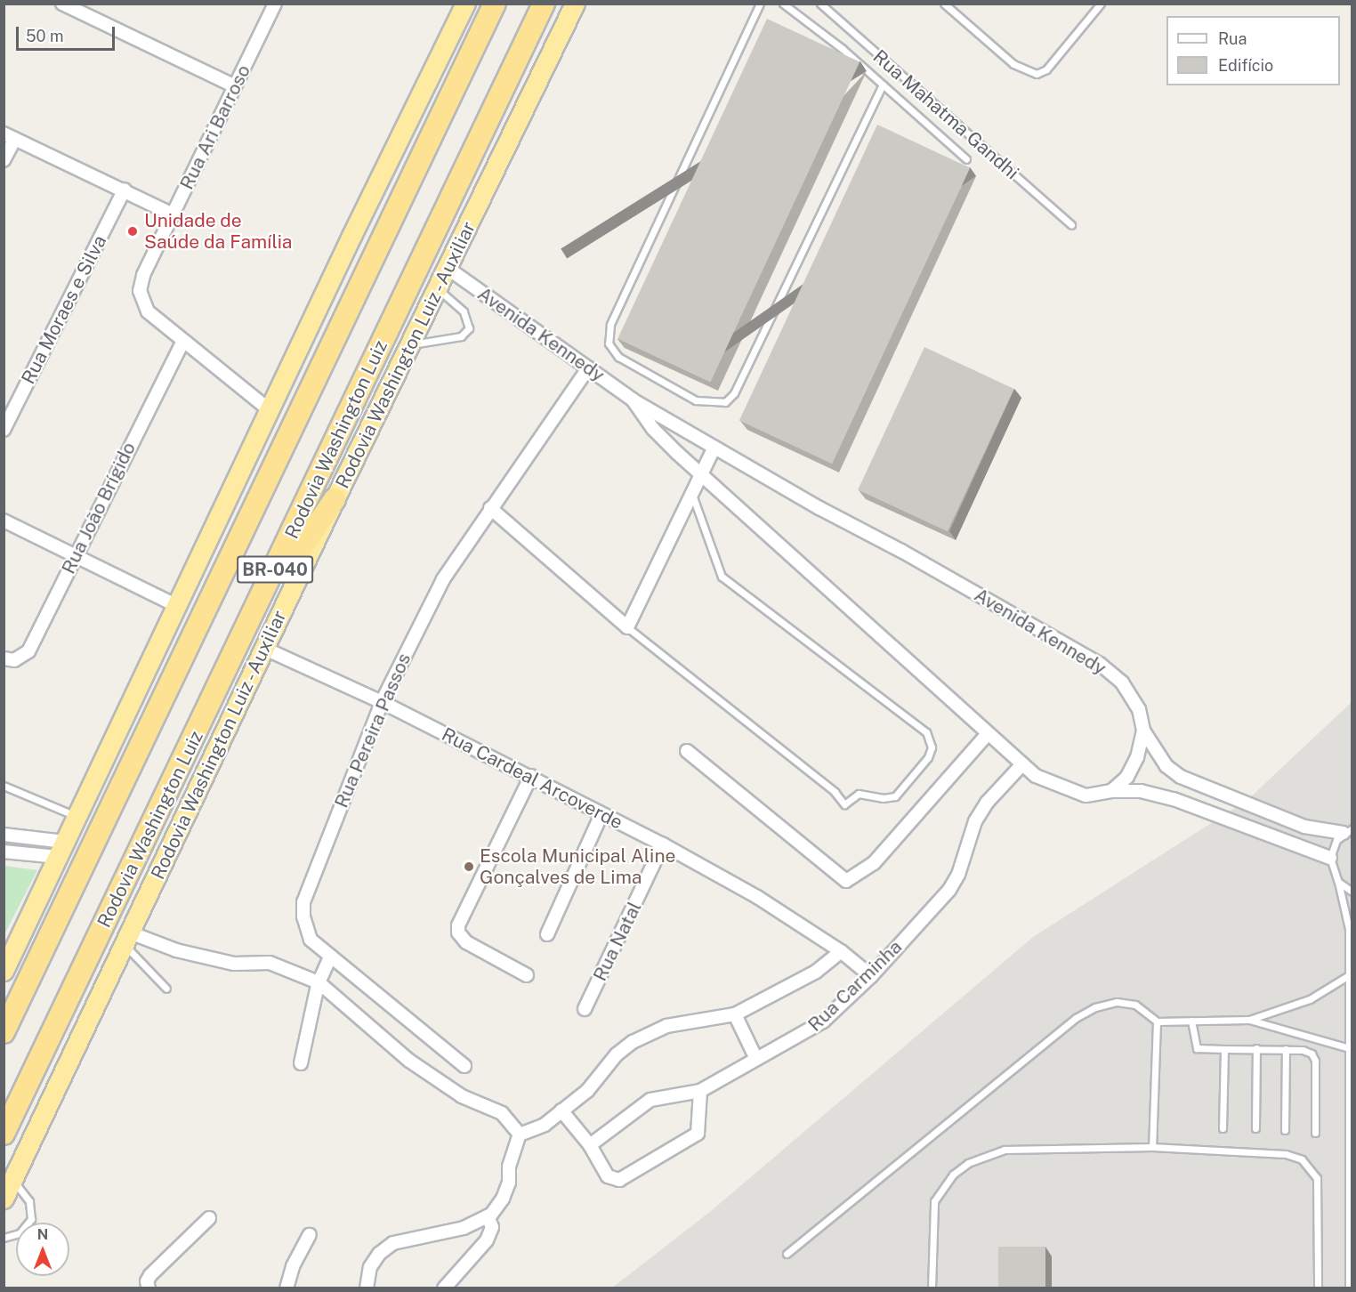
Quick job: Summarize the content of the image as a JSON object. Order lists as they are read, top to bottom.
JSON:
{
  "streets": {
    "highway": ["Rodovia Washington Luiz - Auxiliar", "Rodovia Washington Luiz", "BR-040"],
    "street": [
      "Rua Ari Barroso",
      "Rua Moraes e Silva",
      "Avenida Kennedy",
      "Rua João Brígido",
      "Rua Pereira Passos",
      "Rua Cardeal Arcoverde",
      "Rua Natal",
      "Rua Carminha"
    ],
    "lane": ["Rua Mahatma Gandhi"]
  },
  "crossings": [
    ["Rua Ari Barroso", "Rua João Brígido"],
    ["Avenida Kennedy", "Rodovia Washington Luiz - Auxiliar"],
    ["Avenida Kennedy", "Rua Pereira Passos"],
    ["Avenida Kennedy", "Rua Carminha"],
    ["Rodovia Washington Luiz - Auxiliar", "Rua Cardeal Arcoverde"],
    ["Rua Pereira Passos", "Rua Cardeal Arcoverde"],
    ["Rua Cardeal Arcoverde", "Rua Natal"],
    ["Rua Cardeal Arcoverde", "Rua Carminha"]
  ],
  "places": ["Unidade de Saúde da Família", "Escola Municipal Aline Gonçalves de Lima"],
  "legend": ["Rua", "Edifício"],
  "scale_bar": "50 m",
  "north": "top"
}
